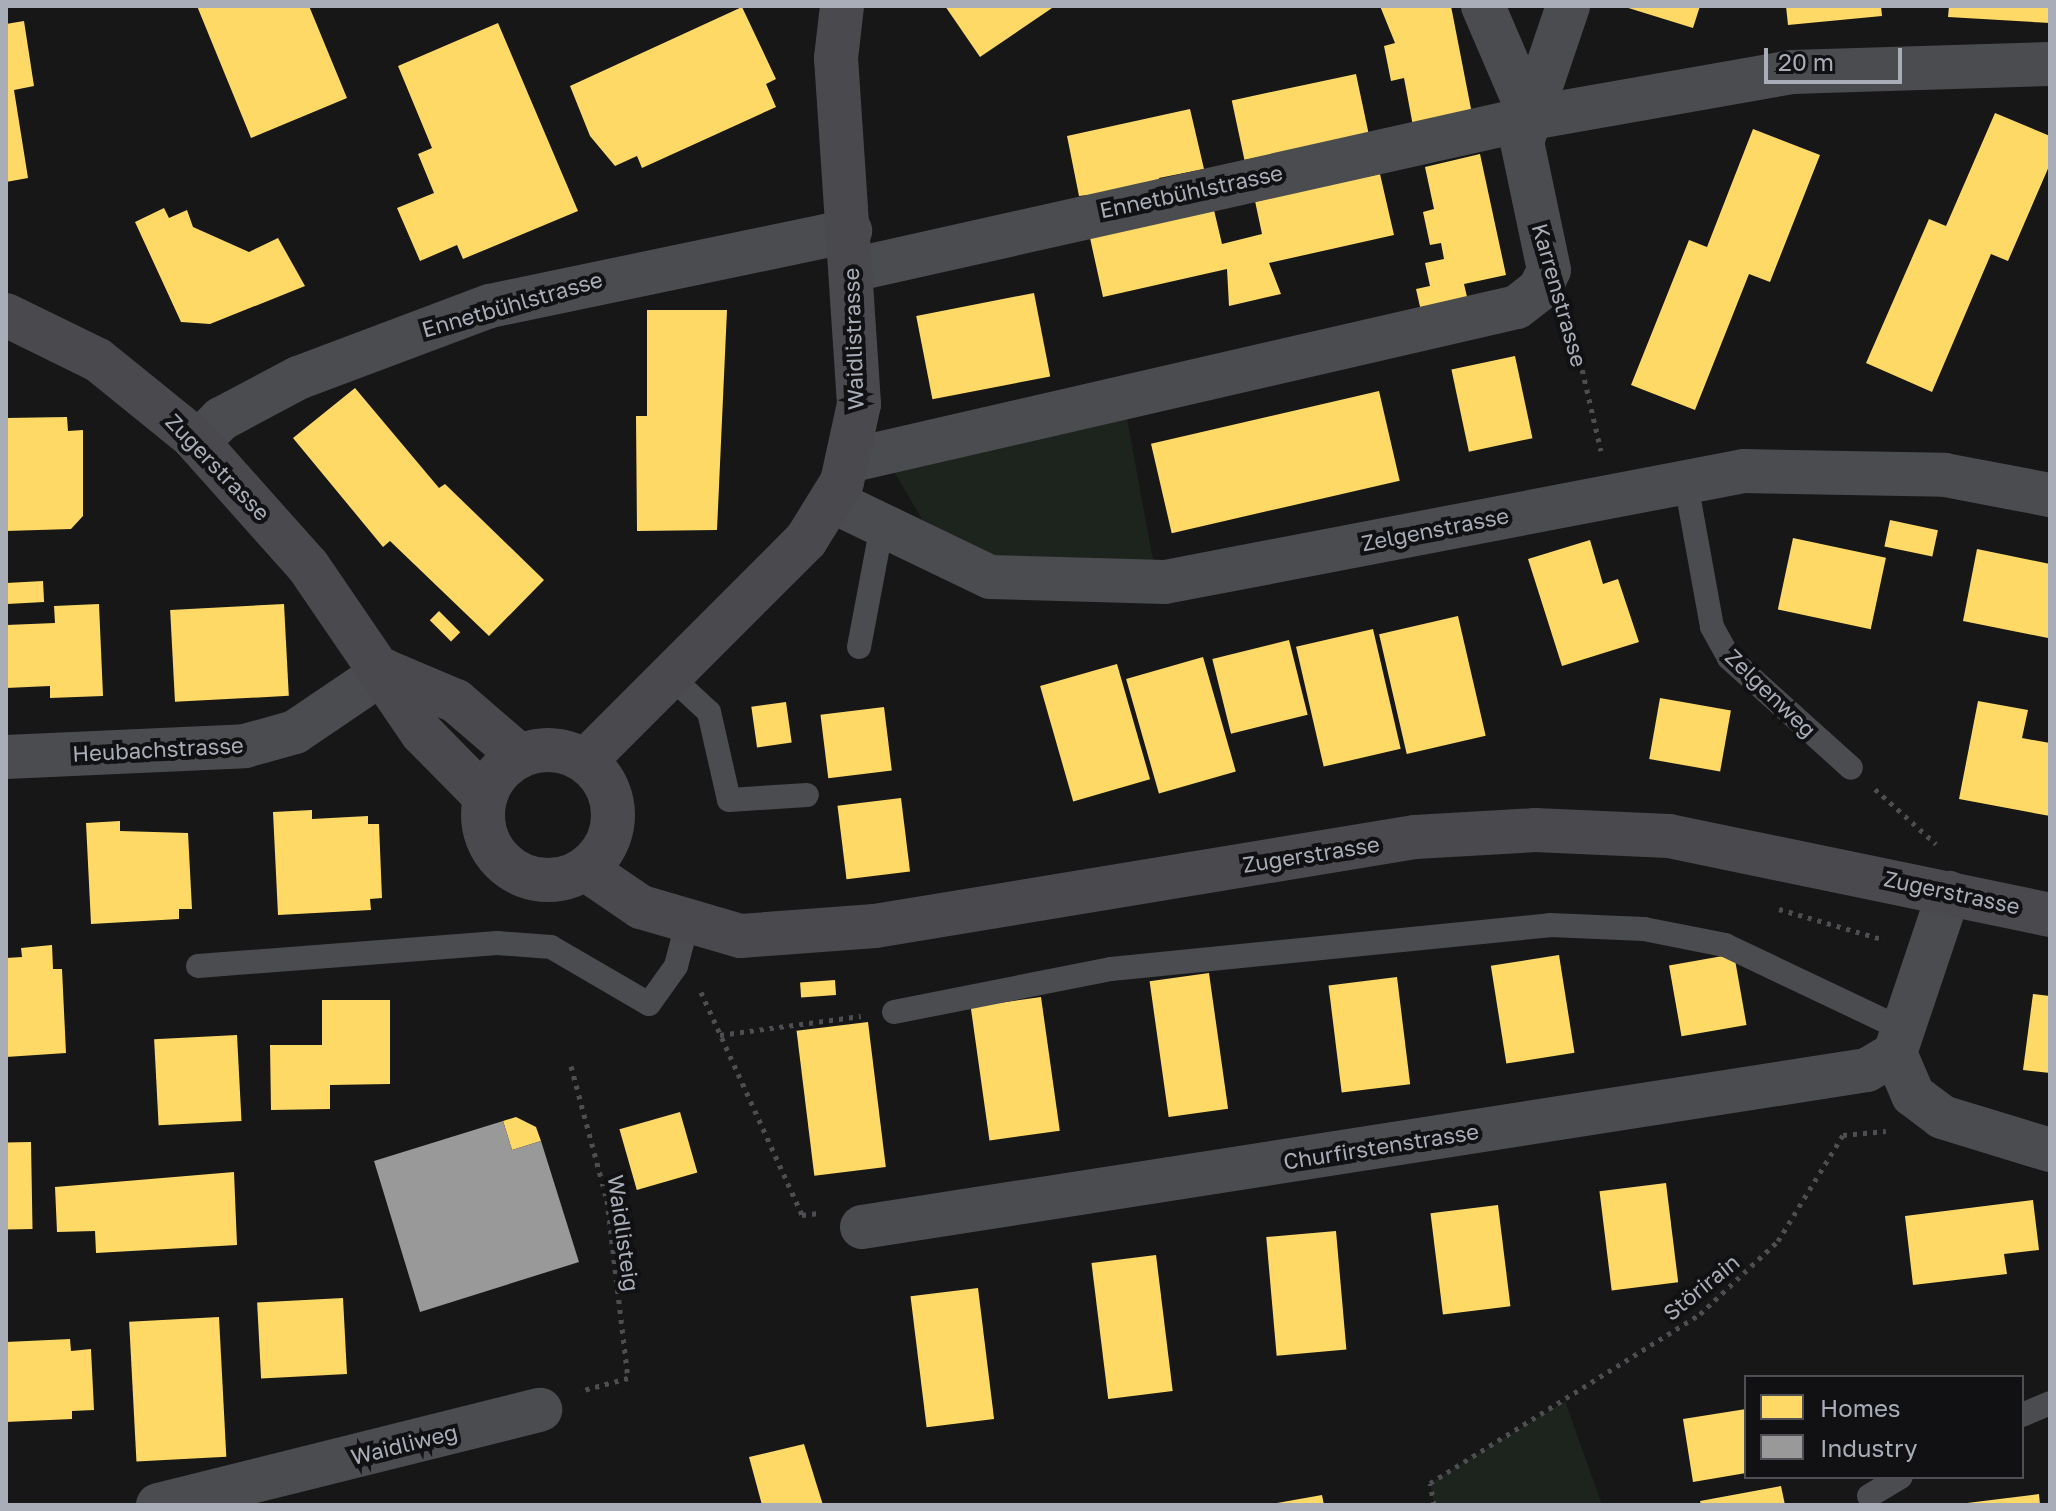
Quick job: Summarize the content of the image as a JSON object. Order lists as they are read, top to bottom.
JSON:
{
  "streets": {
    "main road": ["Waidlistrasse", "Zugerstrasse"],
    "street": [
      "Ennetbühlstrasse",
      "Karrenstrasse",
      "Zelgenstrasse",
      "Heubachstrasse",
      "Churfirstenstrasse",
      "Waidliweg"
    ],
    "lane": ["Zelgenweg"],
    "path": ["Waidlisteig", "Störirain"]
  },
  "crossings": [
    ["Ennetbühlstrasse", "Karrenstrasse"],
    ["Ennetbühlstrasse", "Waidlistrasse"],
    ["Ennetbühlstrasse", "Zugerstrasse"],
    ["Karrenstrasse", "Zelgenstrasse"],
    ["Waidlistrasse", "Zugerstrasse"],
    ["Waidlistrasse", "Zelgenstrasse"],
    ["Zugerstrasse", "Heubachstrasse"],
    ["Zelgenstrasse", "Zelgenweg"],
    ["Waidlisteig", "Waidliweg"]
  ],
  "legend": ["Homes", "Industry"],
  "scale_bar": "20 m"
}
